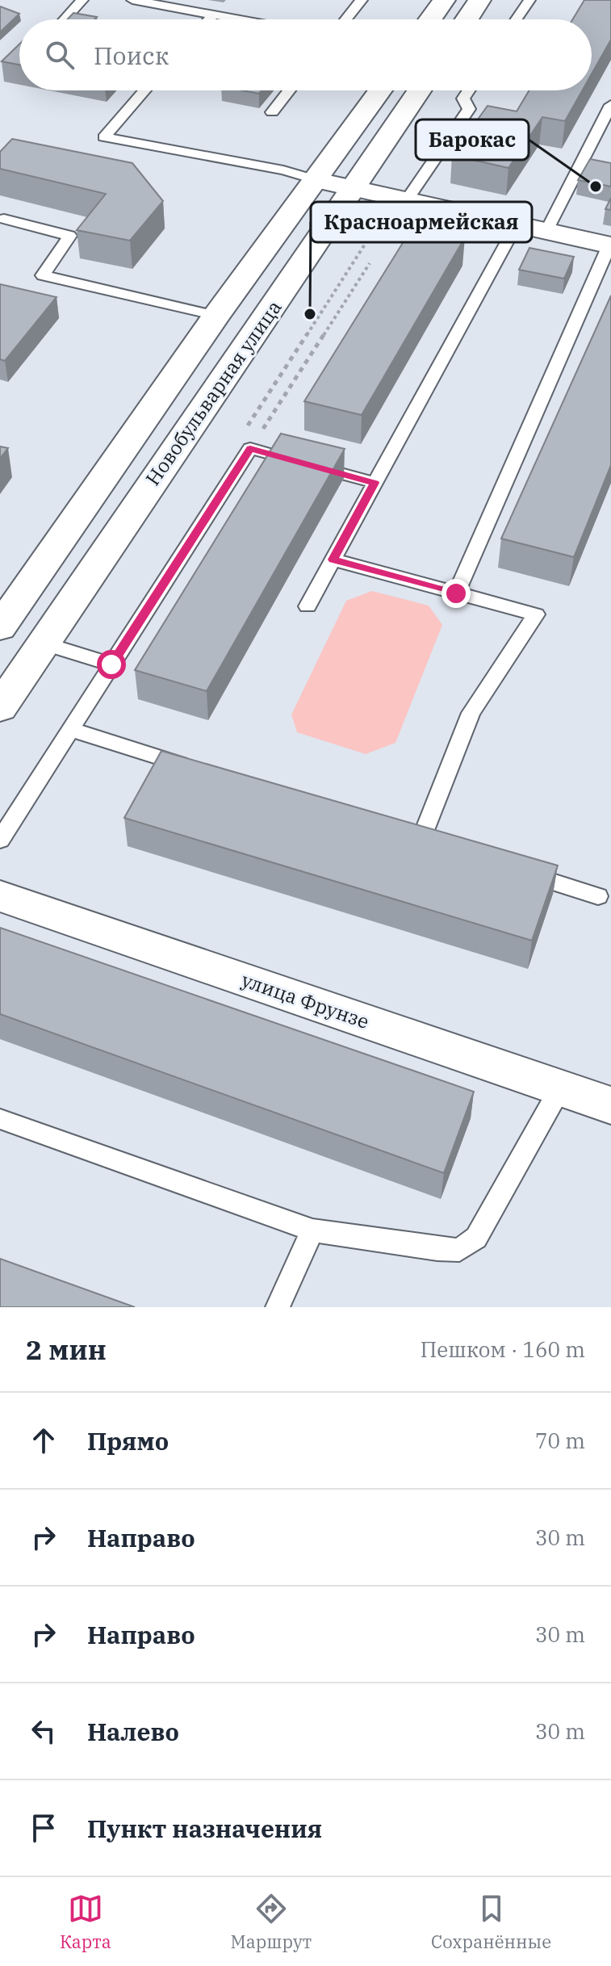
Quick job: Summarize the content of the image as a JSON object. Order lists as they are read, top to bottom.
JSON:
{
  "streets": {
    "main road": ["Новобульварная улица"],
    "street": ["улица Фрунзе"]
  },
  "places": ["Барокас", "Красноармейская"],
  "page": {
    "search": "Поиск",
    "heading": ["2 мин", "Пешком · 160 m"],
    "list": [
      ["Прямо", "70 m"],
      ["Направо", "30 m"],
      ["Направо", "30 m"],
      ["Налево", "30 m"],
      "Пункт назначения"
    ],
    "nav": ["Карта", "Маршрут", "Сохранённые"]
  }
}
